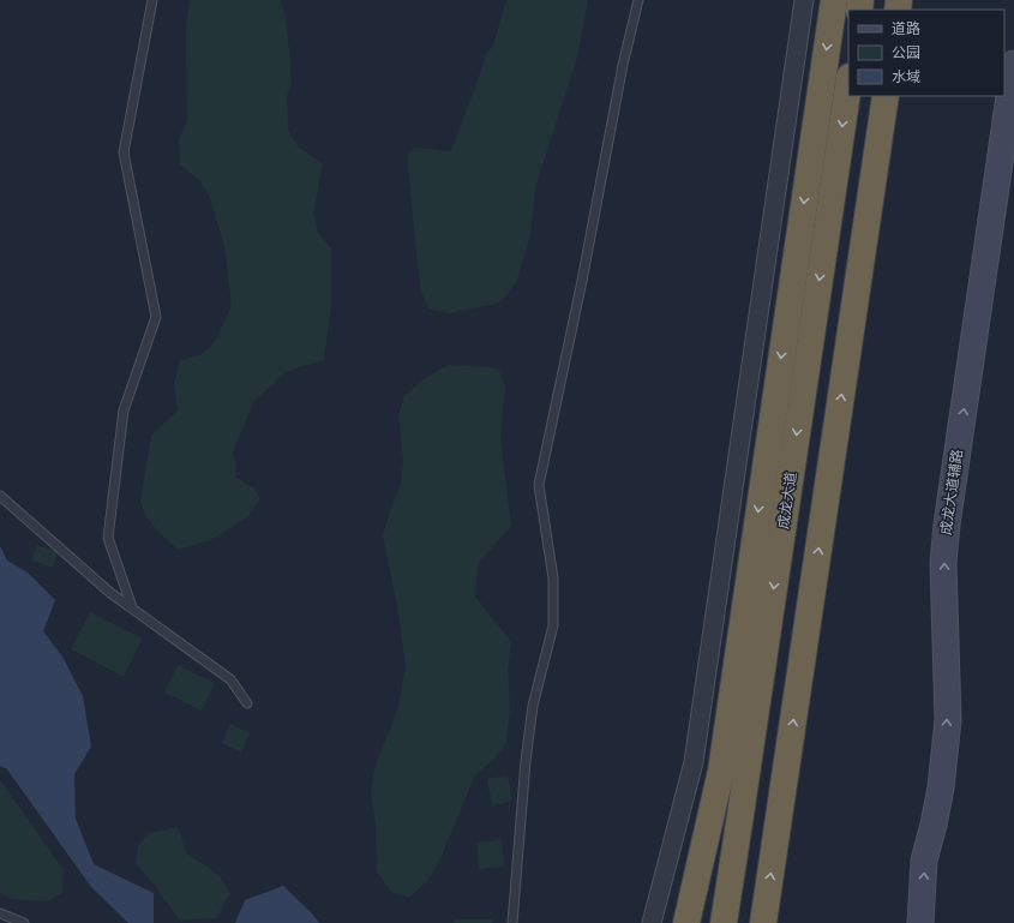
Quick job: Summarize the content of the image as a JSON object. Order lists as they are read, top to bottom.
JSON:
{
  "streets": {
    "highway": ["成龙大道"],
    "street": ["成龙大道辅路"]
  },
  "legend": ["道路", "公园", "水域"]
}
